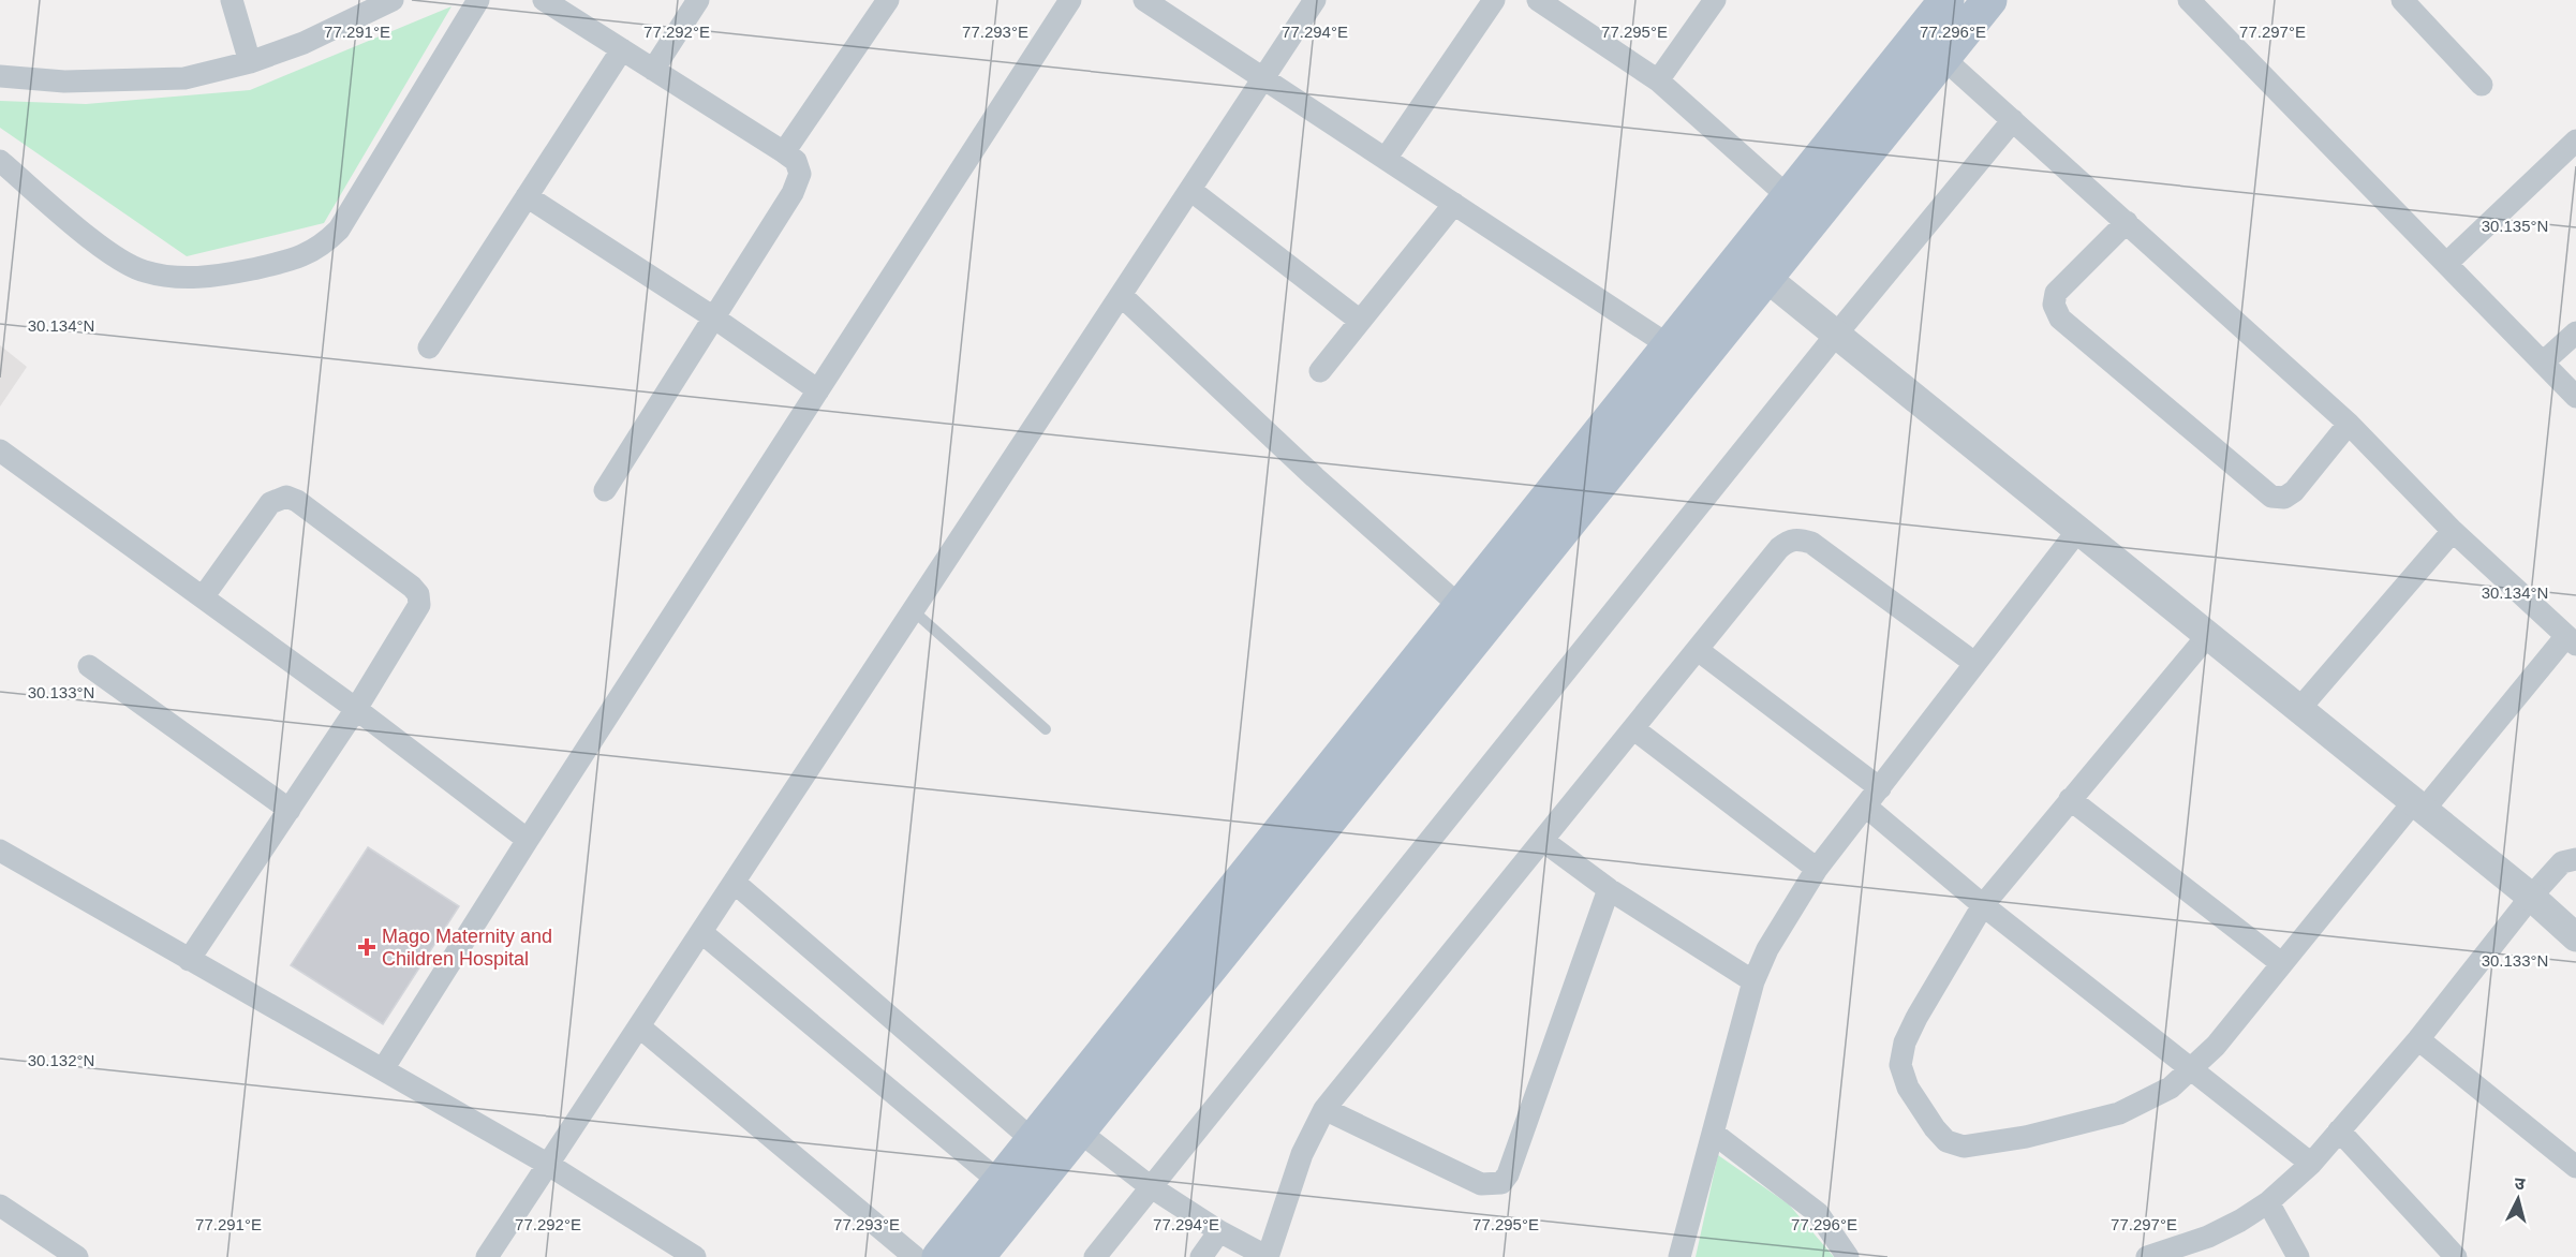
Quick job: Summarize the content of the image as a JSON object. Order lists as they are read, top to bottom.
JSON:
{
  "places": {
    "health": ["Mago Maternity and Children Hospital"]
  },
  "north": "top",
  "coordinates": [
    "77.291°E",
    "77.292°E",
    "77.293°E",
    "77.294°E",
    "77.295°E",
    "77.296°E",
    "77.297°E",
    "30.135°N",
    "30.134°N",
    "30.133°N",
    "30.132°N"
  ]
}
